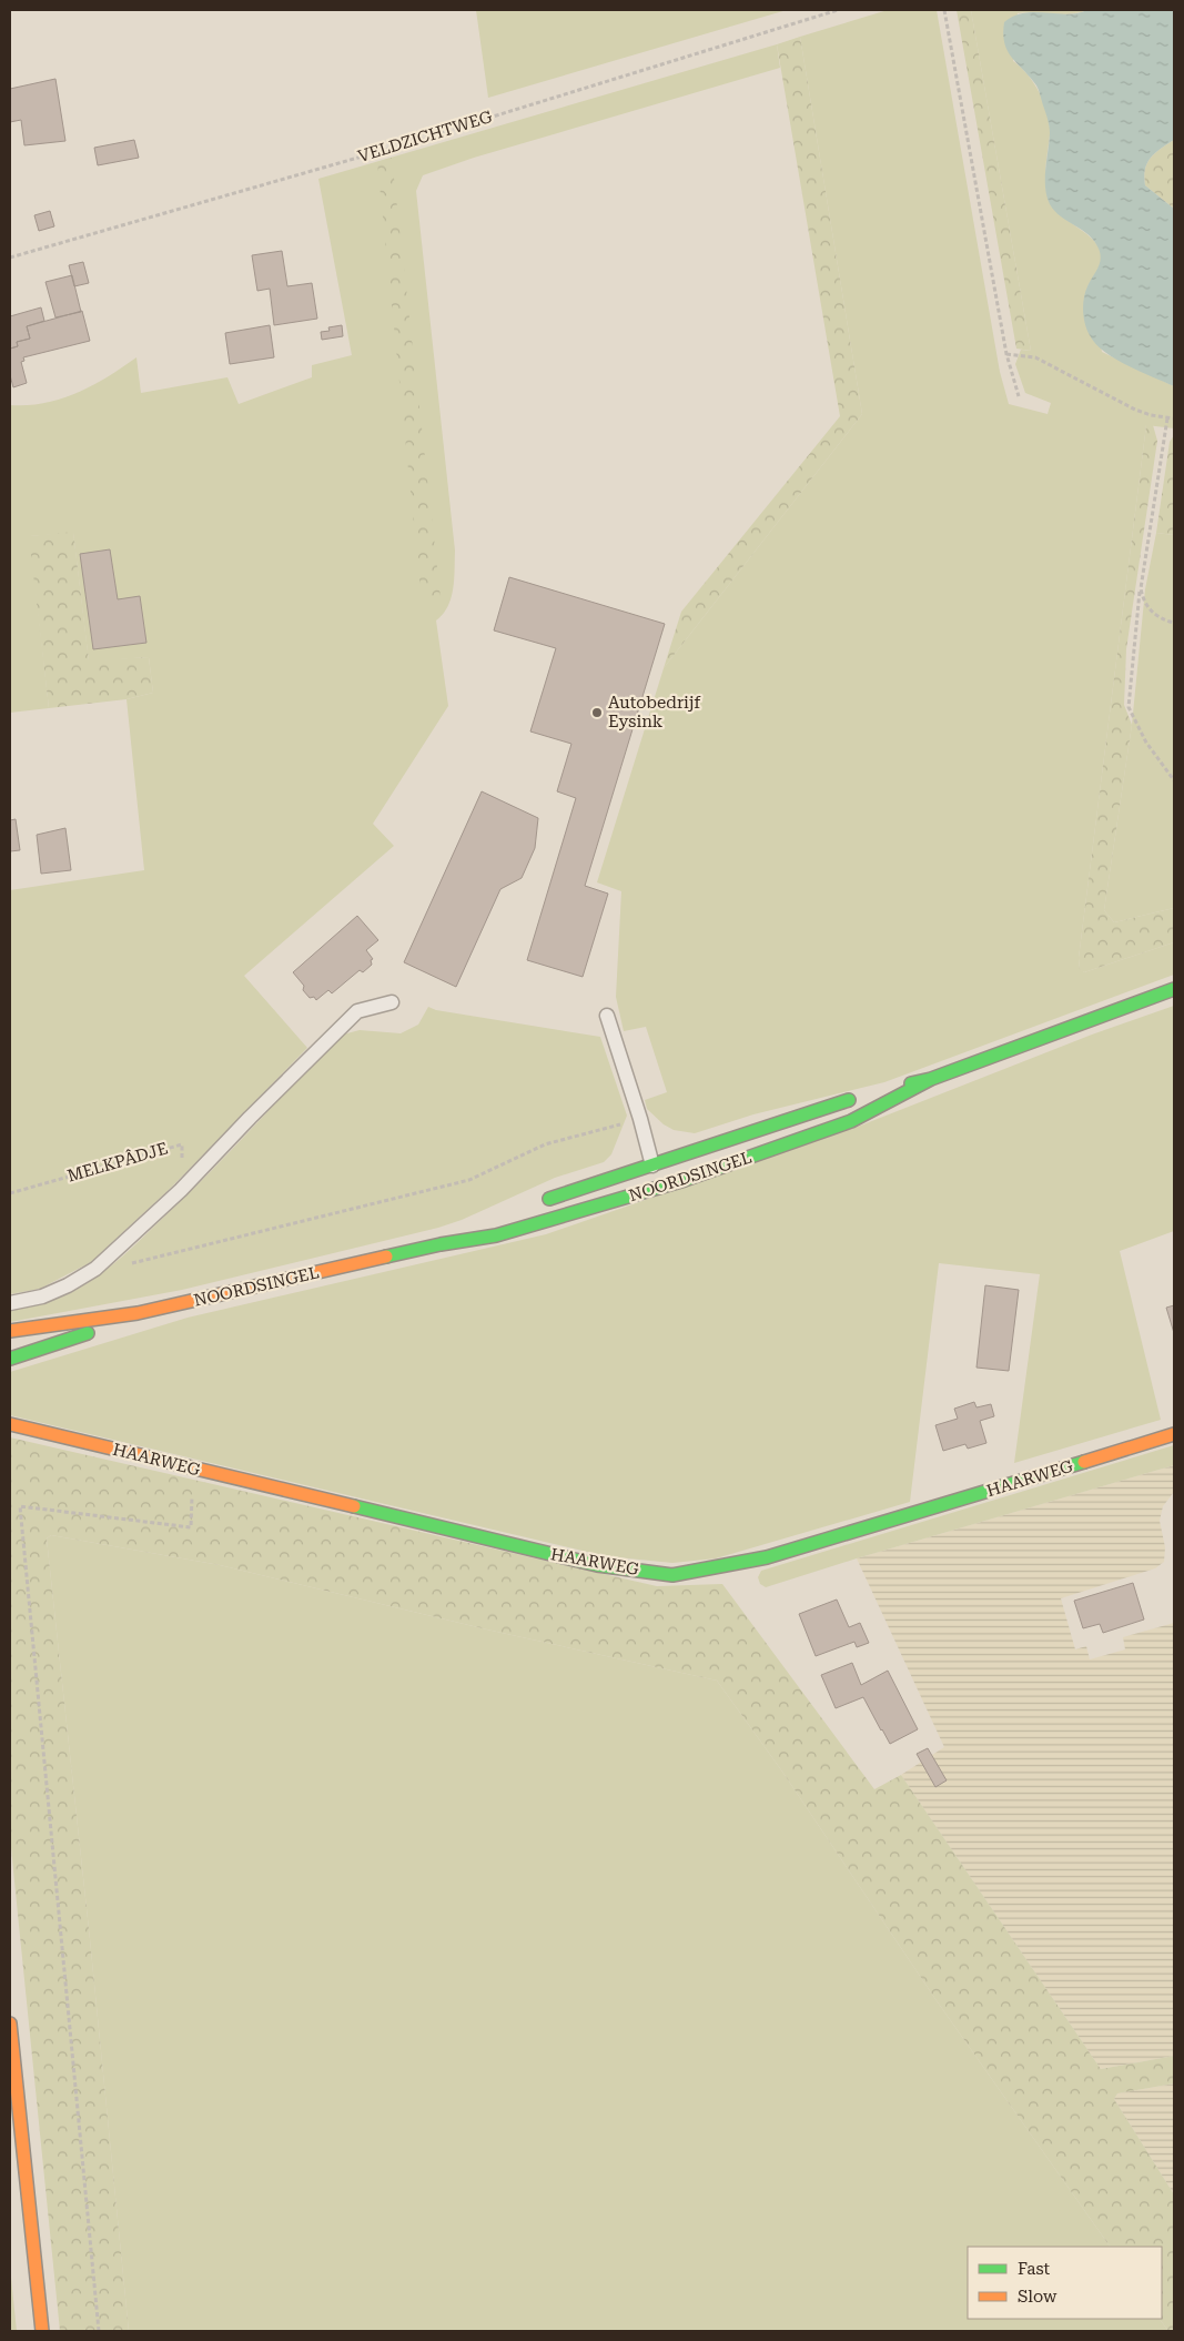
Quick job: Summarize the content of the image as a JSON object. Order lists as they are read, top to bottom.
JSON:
{
  "streets": {
    "main road": ["NOORDSINGEL", "HAARWEG"],
    "path": ["VELDZICHTWEG", "MELKPÂDJE"]
  },
  "places": ["Autobedrijf Eysink"],
  "legend": ["Fast", "Slow"]
}
